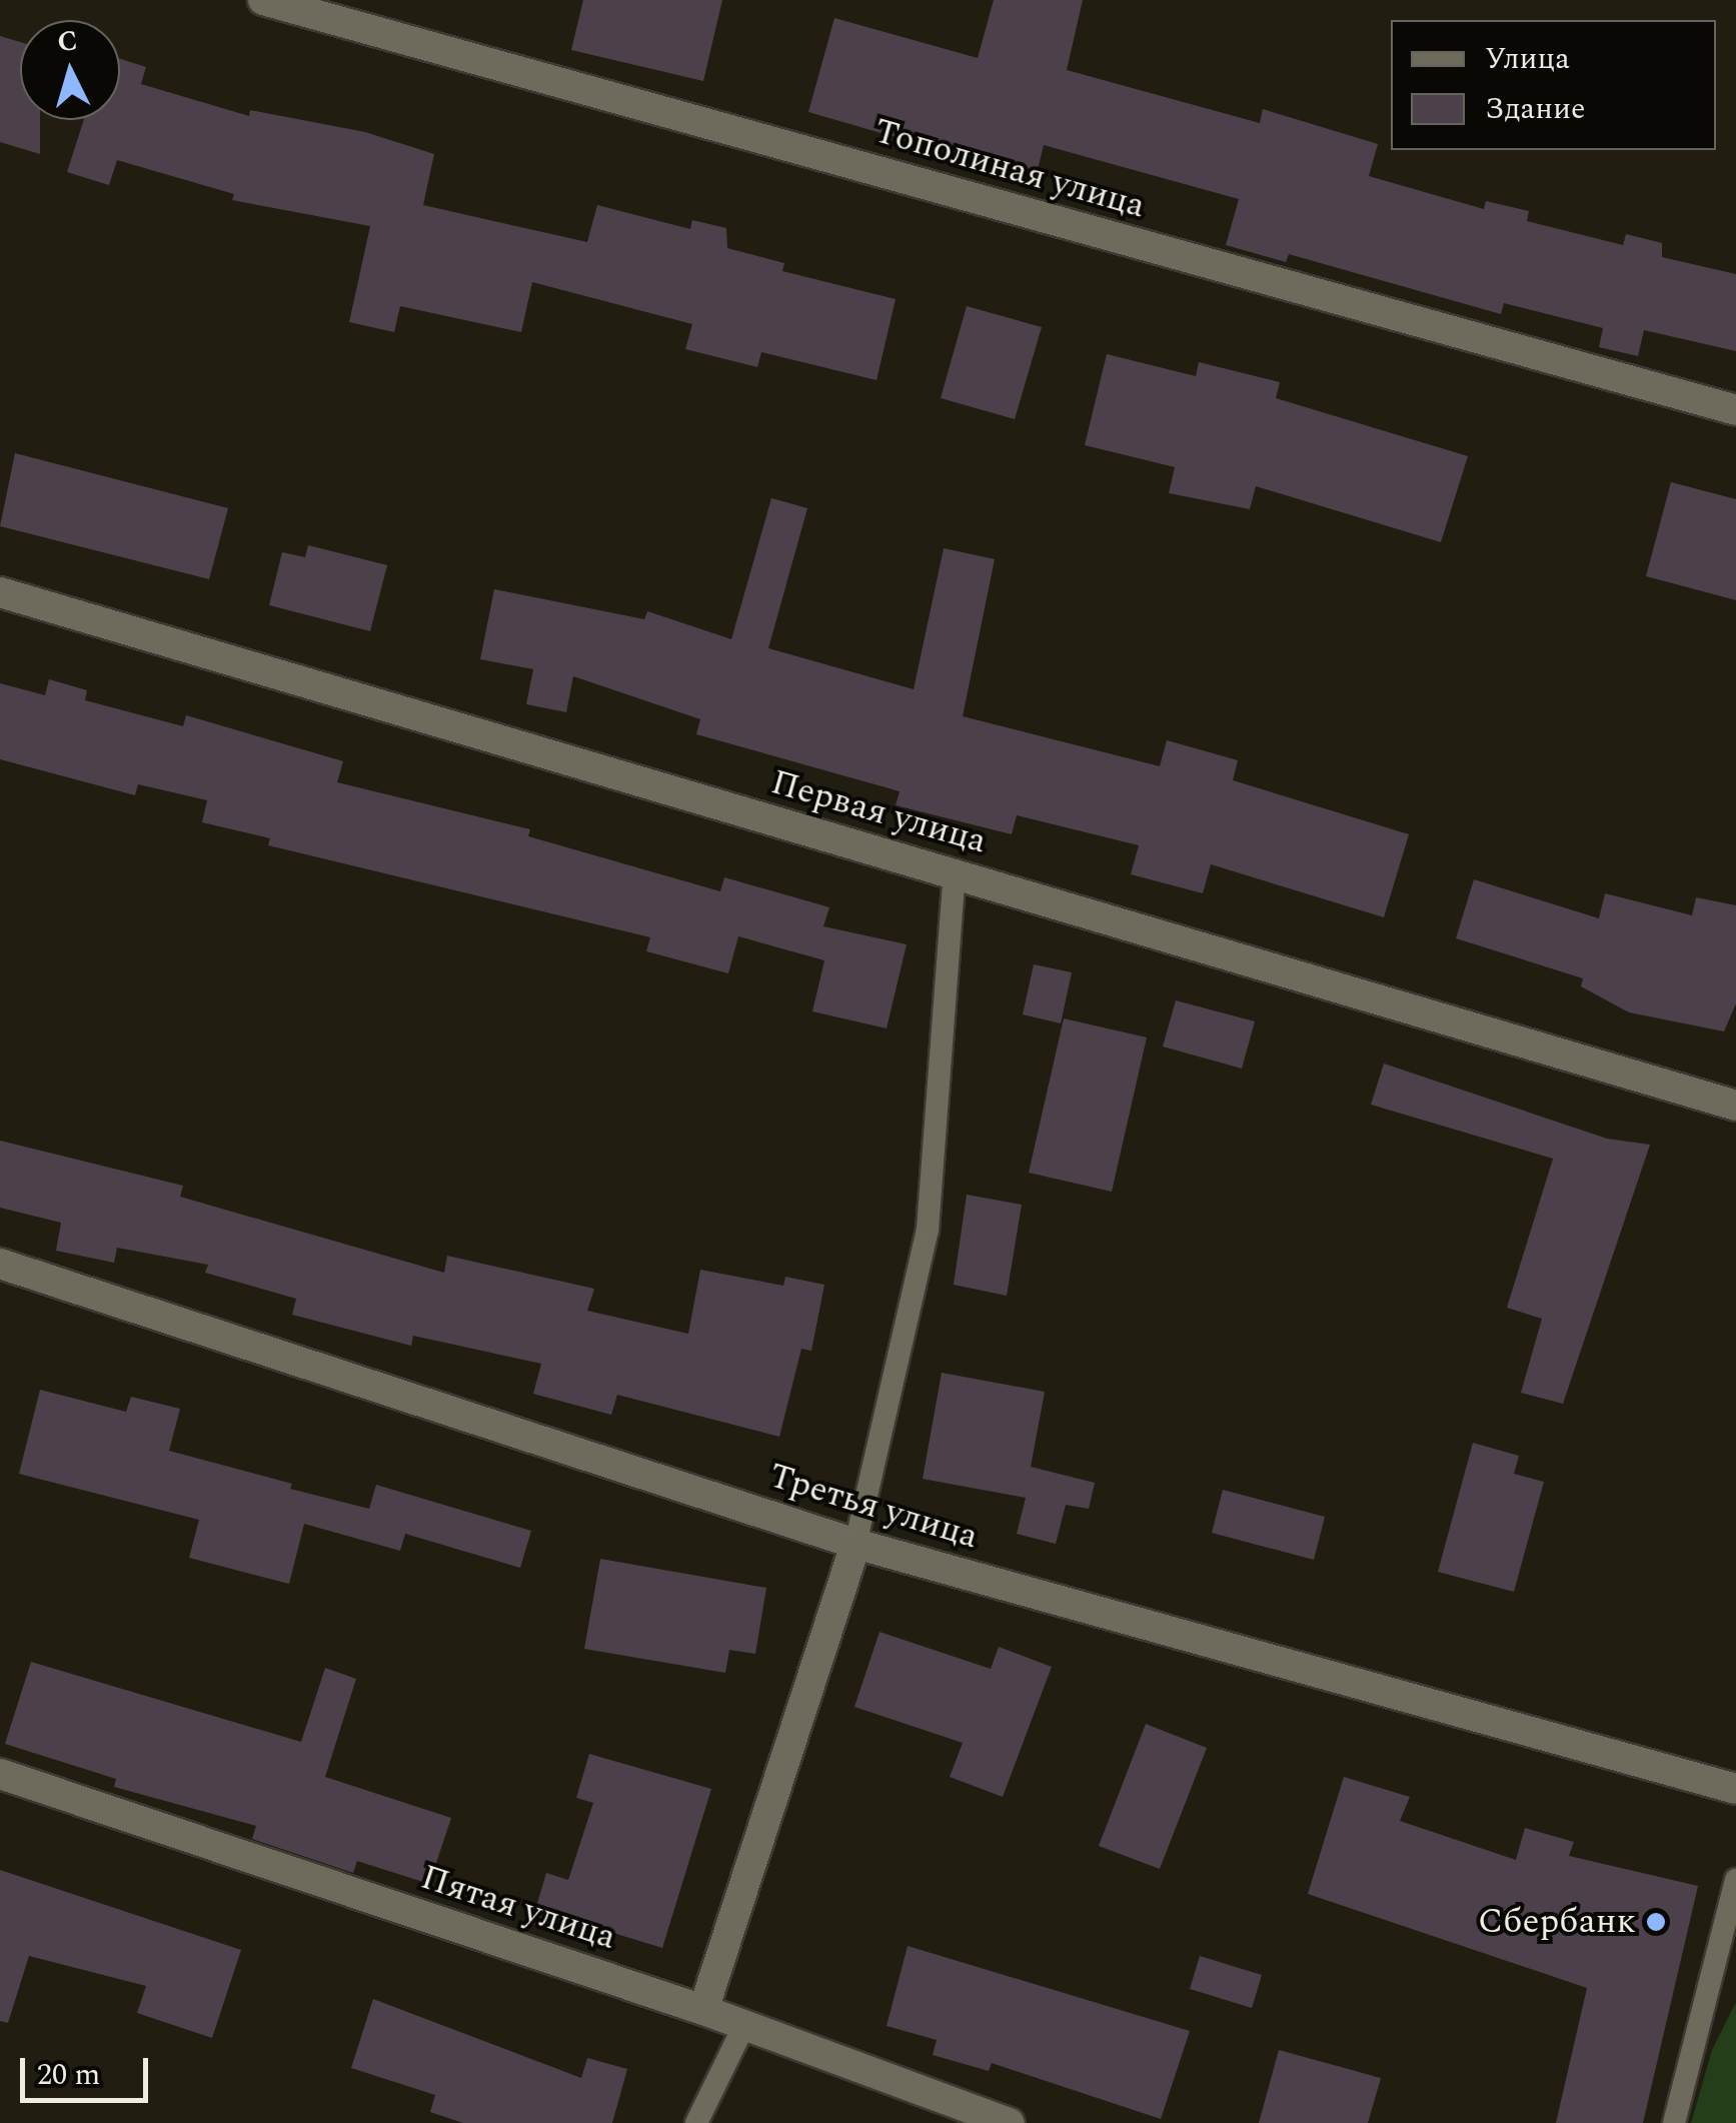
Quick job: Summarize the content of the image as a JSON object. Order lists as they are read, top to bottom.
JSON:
{
  "streets": {
    "street": [
      "Тополиная улица",
      "Первая улица",
      "Третья улица",
      "Пятая улица"
    ]
  },
  "places": ["Сбербанк"],
  "legend": ["Улица", "Здание"],
  "scale_bar": "20 m",
  "north": "top"
}
